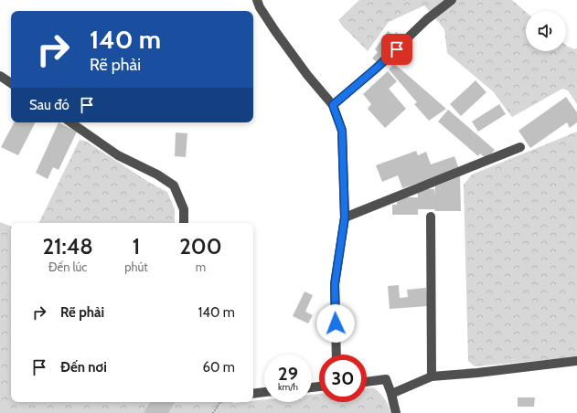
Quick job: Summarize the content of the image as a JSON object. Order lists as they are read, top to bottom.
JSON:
{
  "page": {
    "turn": ["140 m", "Rẽ phải"],
    "then": "Sau đó",
    "eta": [
      "21:48",
      "Đến lúc",
      "1",
      "phút",
      "200",
      "m"
    ],
    "list": [
      {
        "name": "Rẽ phải",
        "value": "140 m"
      },
      {
        "name": "Đến nơi",
        "value": "60 m"
      }
    ],
    "speed": "29 km/h",
    "limit": "30"
  }
}
